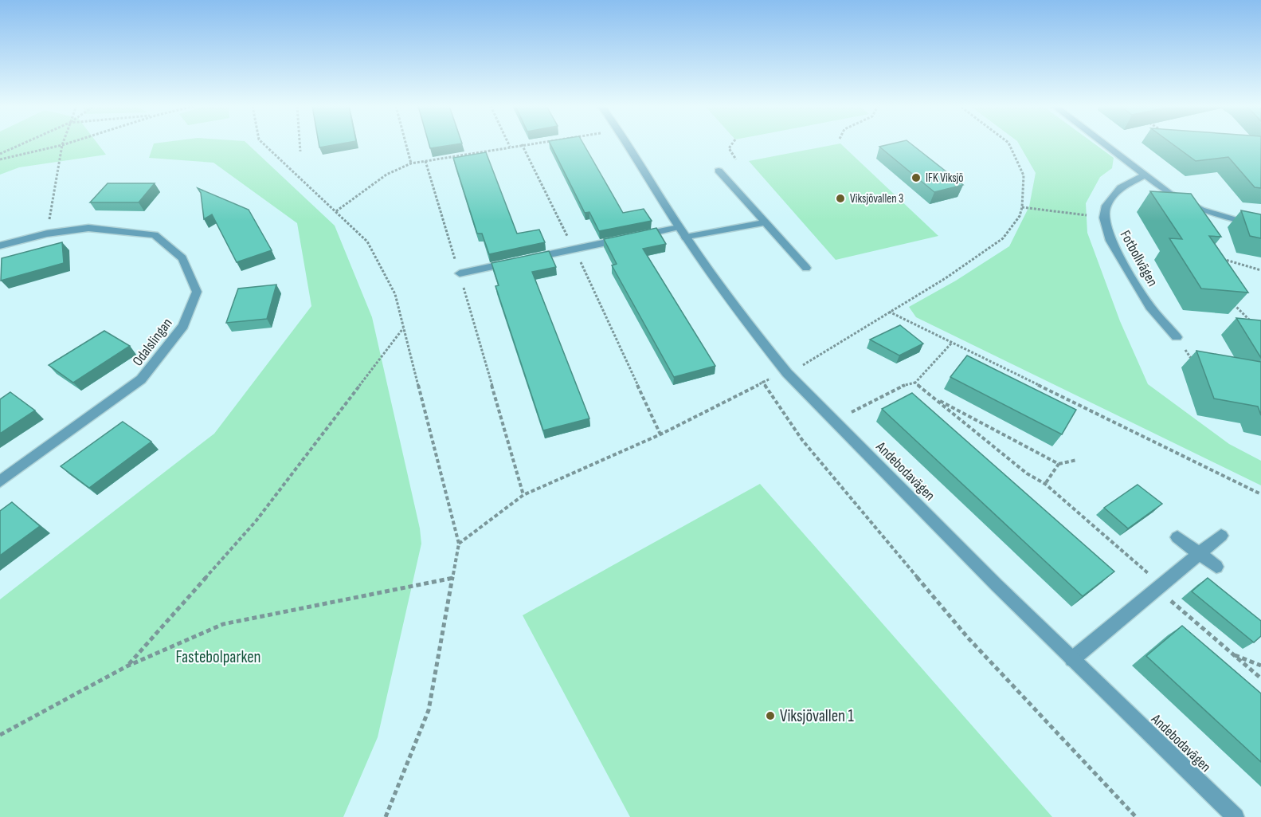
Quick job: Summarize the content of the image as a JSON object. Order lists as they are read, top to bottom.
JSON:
{
  "streets": {
    "street": ["Fotbollvägen", "Odalslingan", "Andebodavägen"]
  },
  "parks": ["Fastebolparken"],
  "places": ["IFK Viksjö", "Viksjövallen 3", "Viksjövallen 1"]
}
